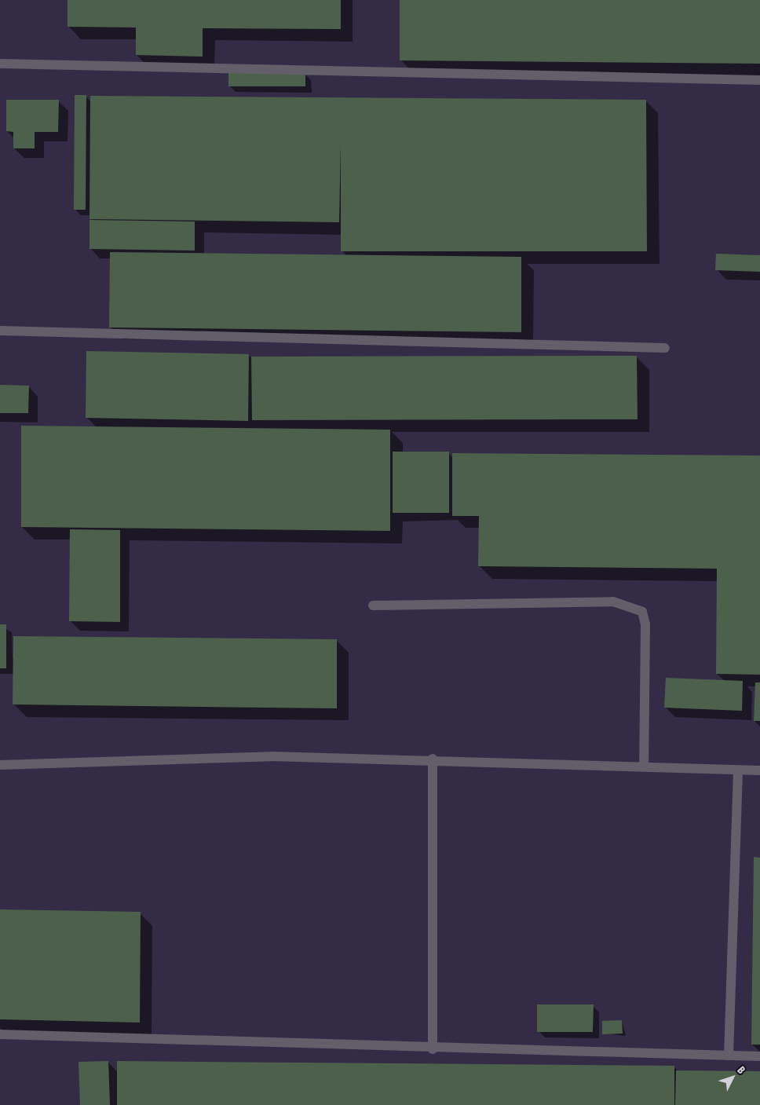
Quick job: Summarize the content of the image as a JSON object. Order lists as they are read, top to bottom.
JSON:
{
  "north": "top right"
}
